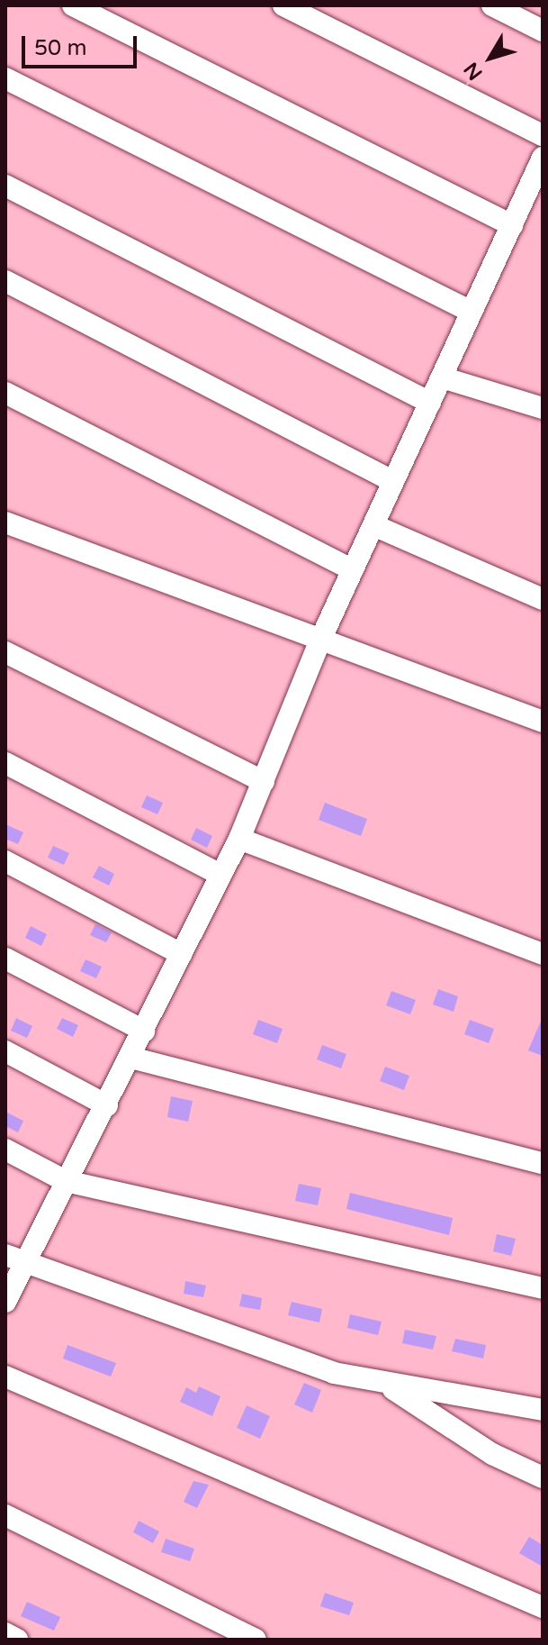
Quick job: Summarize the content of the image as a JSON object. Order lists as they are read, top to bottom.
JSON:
{
  "scale_bar": "50 m",
  "north": "bottom left"
}
